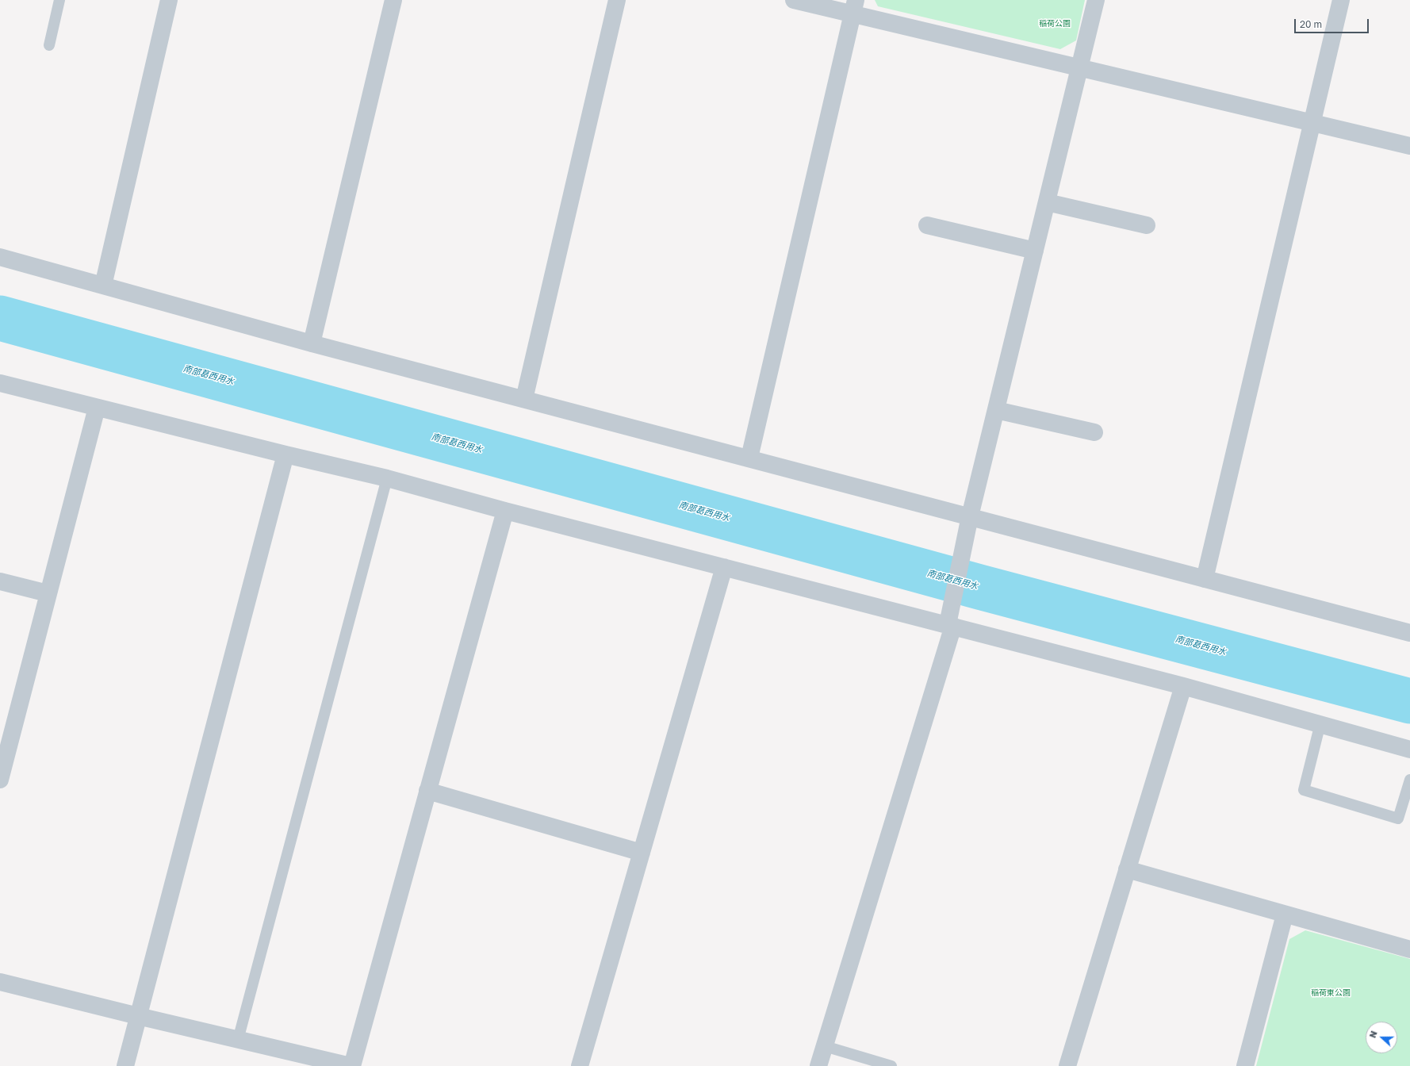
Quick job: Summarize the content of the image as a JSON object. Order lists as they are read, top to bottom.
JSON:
{
  "water": ["南部葛西用水"],
  "parks": ["稲荷公園", "稲荷東公園"],
  "scale_bar": "20 m",
  "north": "left"
}
